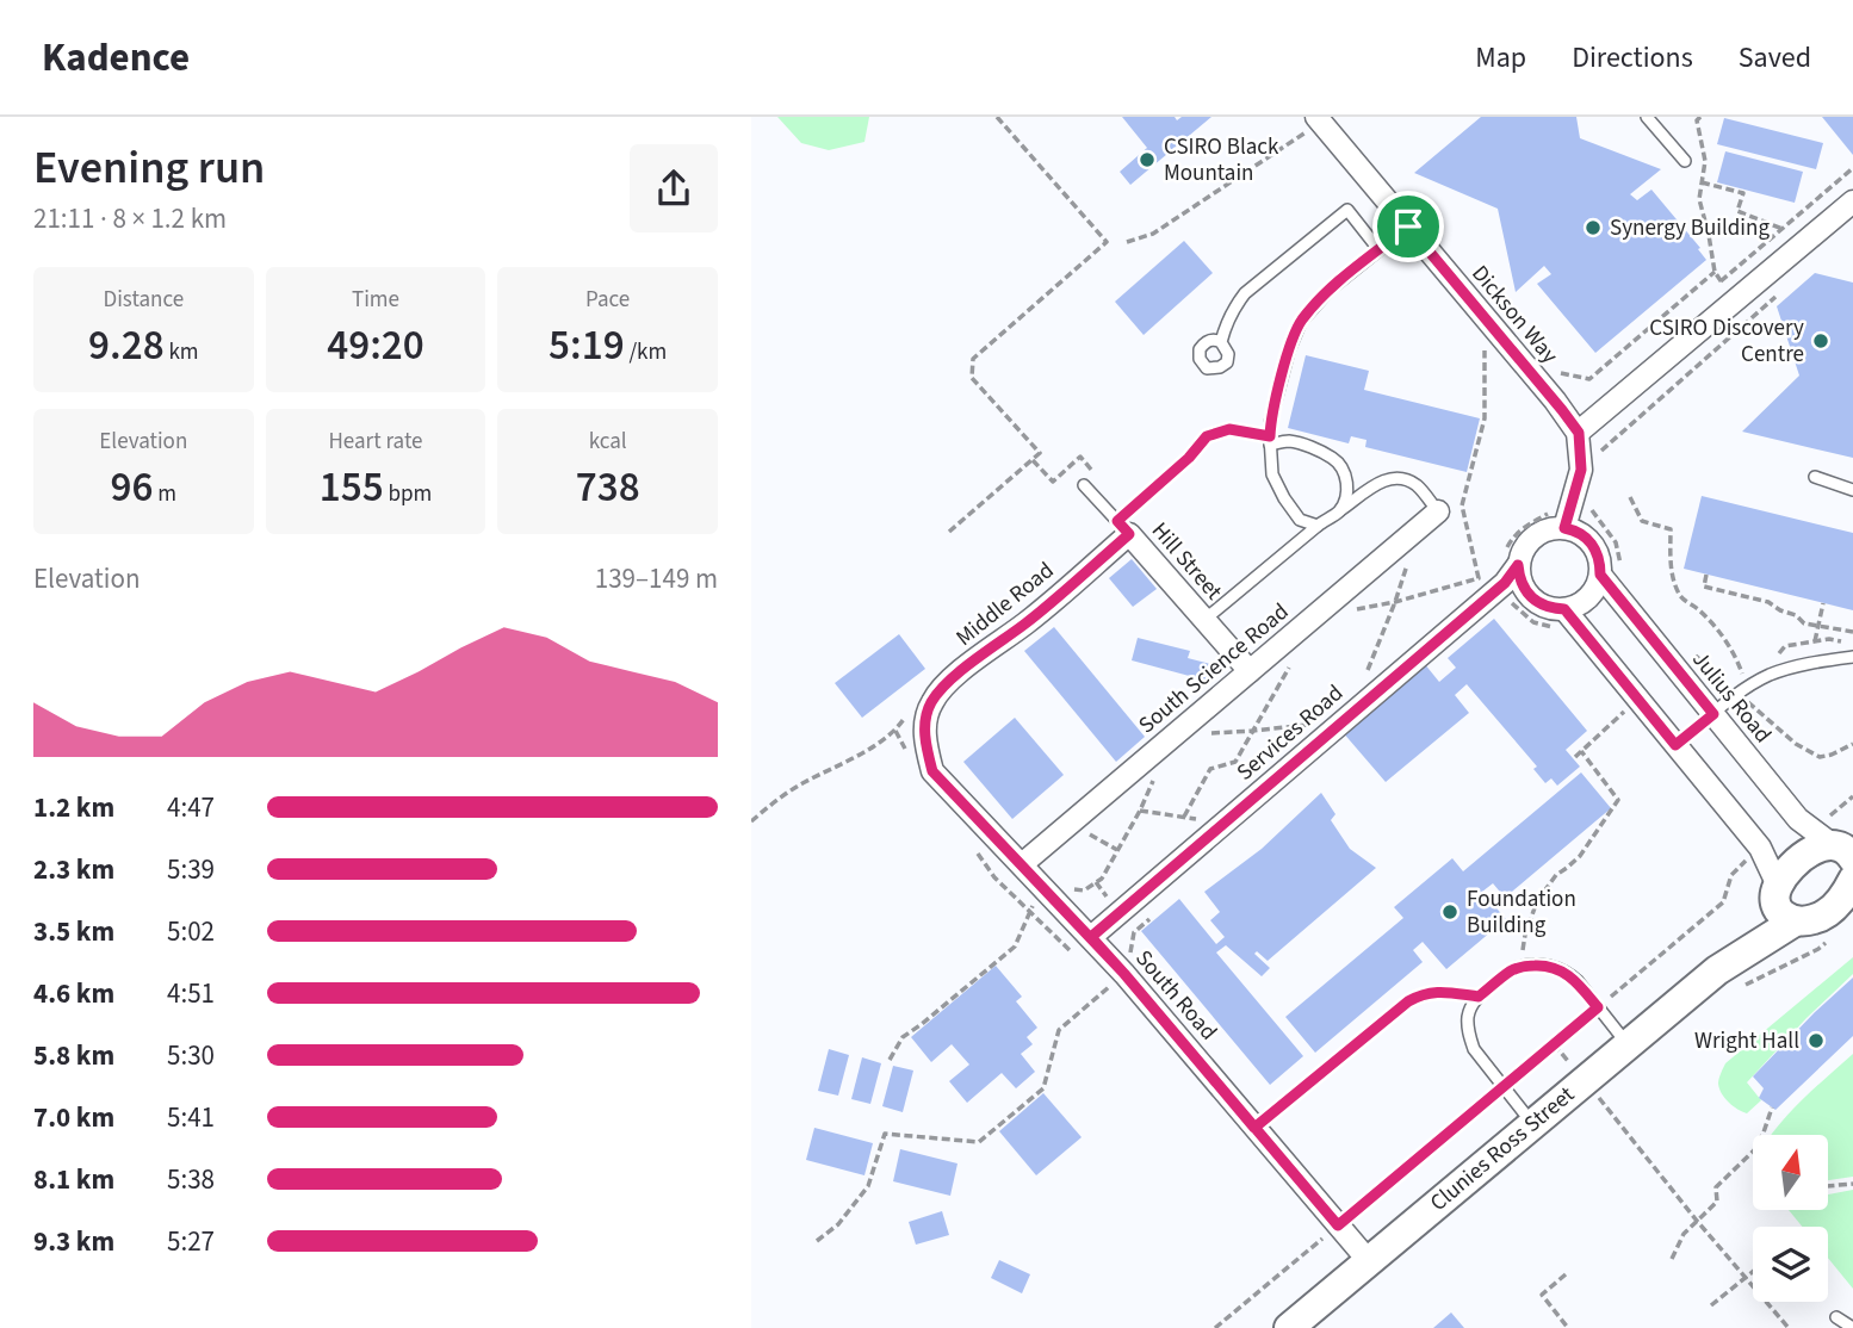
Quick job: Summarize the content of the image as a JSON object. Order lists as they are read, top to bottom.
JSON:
{
  "streets": {
    "street": [
      "Dickson Way",
      "Hill Street",
      "Middle Road",
      "South Science Road",
      "Julius Road",
      "Services Road",
      "South Road",
      "Clunies Ross Street"
    ]
  },
  "crossings": [
    ["Hill Street", "Middle Road"],
    ["Hill Street", "South Science Road"],
    ["Middle Road", "South Road"],
    ["South Science Road", "South Road"],
    ["Julius Road", "Services Road"],
    ["Julius Road", "Clunies Ross Street"],
    ["Services Road", "South Road"],
    ["South Road", "Clunies Ross Street"]
  ],
  "places": [
    "CSIRO Black Mountain",
    "Synergy Building",
    "CSIRO Discovery Centre",
    "Foundation Building",
    "Wright Hall"
  ],
  "north": "top",
  "page": {
    "header": "Kadence",
    "nav": ["Map", "Directions", "Saved"],
    "heading": ["Evening run", "21:11 · 8 × 1.2 km"],
    "stats": [
      ["Distance", "9.28 km"],
      ["Time", "49:20"],
      ["Pace", "5:19 /km"],
      ["Elevation", "96 m"],
      ["Heart rate", "155 bpm"],
      ["kcal", "738"]
    ],
    "chart": ["Elevation", "139–149 m"],
    "list": [
      {
        "name": "1.2 km",
        "note": "4:47"
      },
      {
        "name": "2.3 km",
        "note": "5:39"
      },
      {
        "name": "3.5 km",
        "note": "5:02"
      },
      {
        "name": "4.6 km",
        "note": "4:51"
      },
      {
        "name": "5.8 km",
        "note": "5:30"
      },
      {
        "name": "7.0 km",
        "note": "5:41"
      },
      {
        "name": "8.1 km",
        "note": "5:38"
      },
      {
        "name": "9.3 km",
        "note": "5:27"
      }
    ]
  }
}
